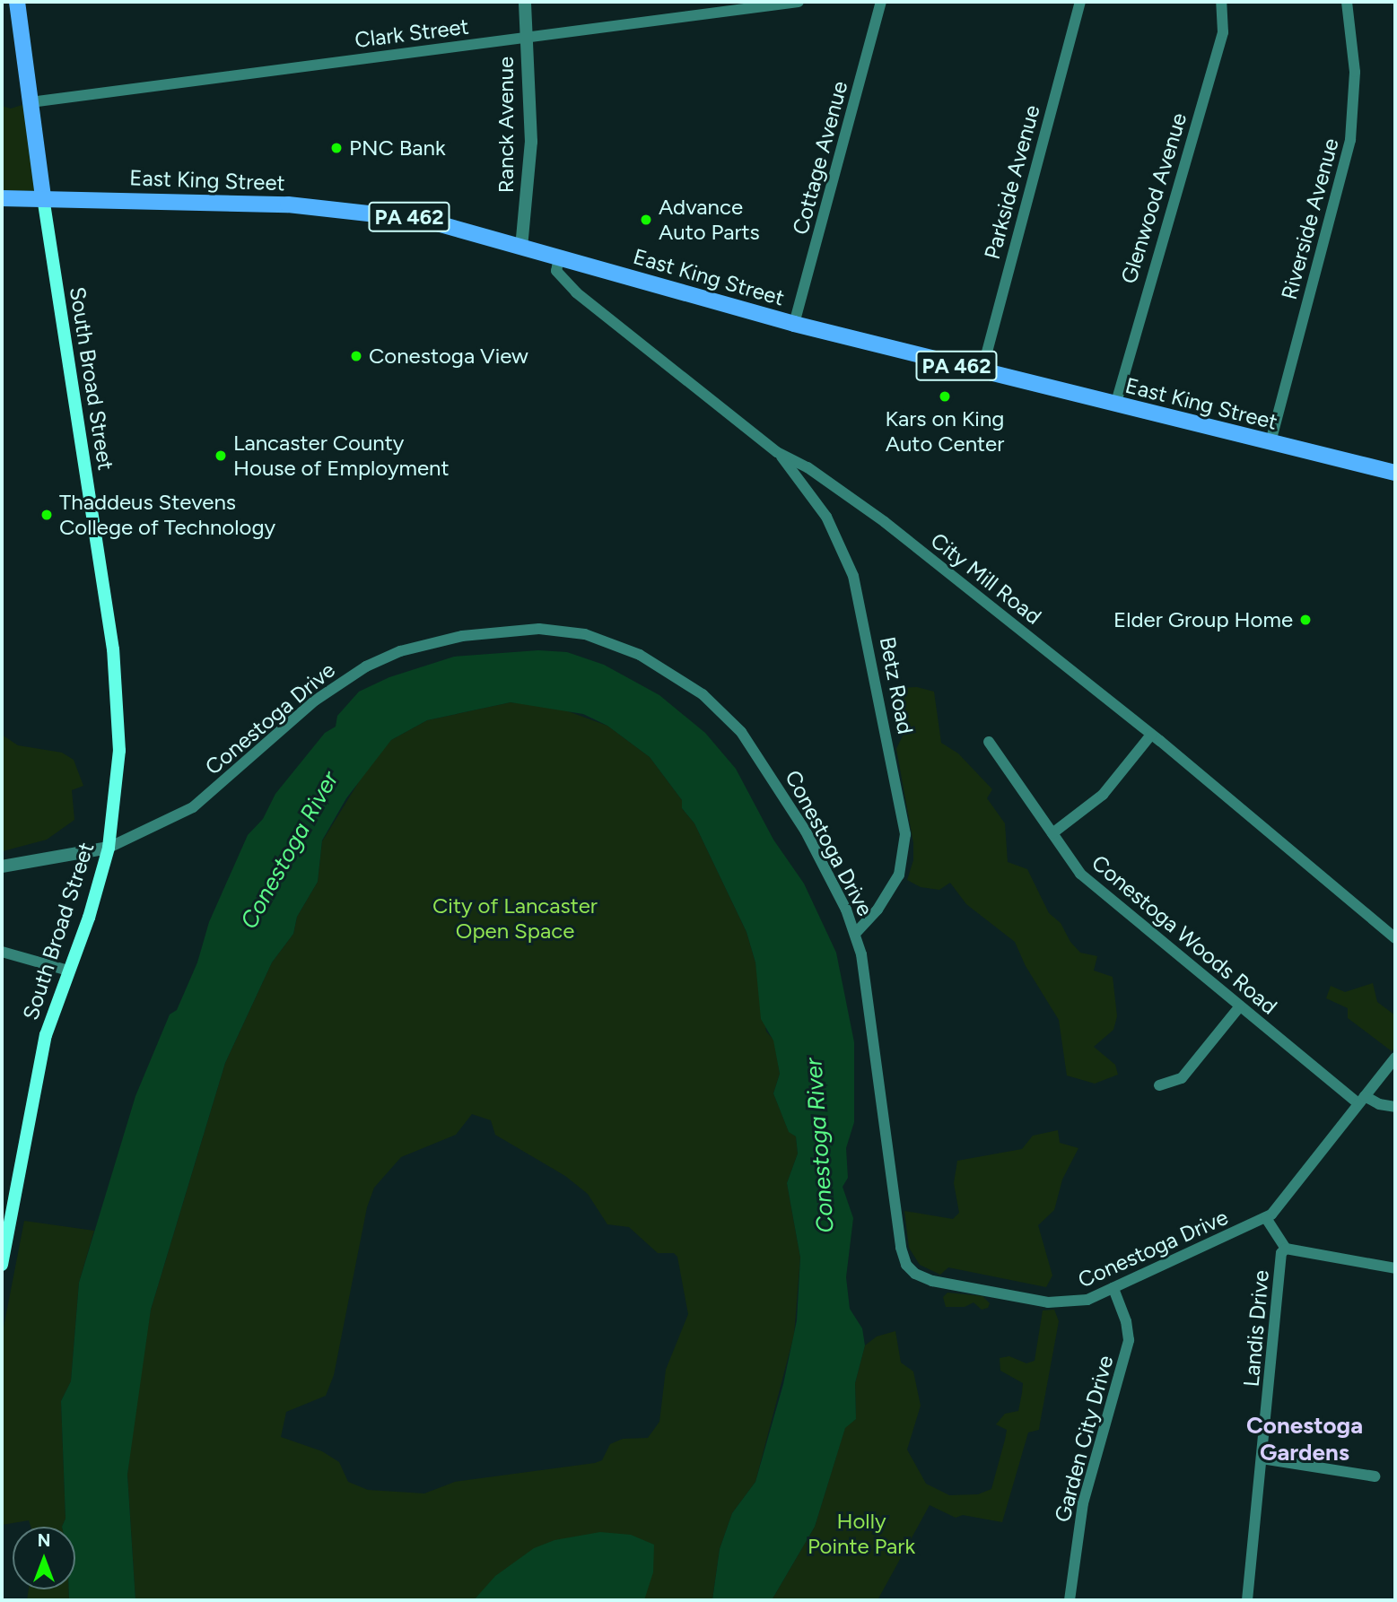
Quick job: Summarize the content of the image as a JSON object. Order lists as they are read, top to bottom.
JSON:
{
  "streets": {
    "main road": ["East King Street", "PA 462", "South Broad Street"],
    "street": [
      "Clark Street",
      "Ranck Avenue",
      "Cottage Avenue",
      "Parkside Avenue",
      "Glenwood Avenue",
      "Riverside Avenue",
      "City Mill Road",
      "Betz Road",
      "Conestoga Drive",
      "Conestoga Woods Road",
      "Landis Drive",
      "Garden City Drive"
    ]
  },
  "crossings": [
    ["Clark Street", "Ranck Avenue"],
    ["Ranck Avenue", "East King Street"],
    ["Cottage Avenue", "East King Street"],
    ["East King Street", "Parkside Avenue"],
    ["East King Street", "Glenwood Avenue"],
    ["East King Street", "Riverside Avenue"],
    ["East King Street", "South Broad Street"],
    ["East King Street", "City Mill Road"],
    ["South Broad Street", "Conestoga Drive"],
    ["City Mill Road", "Betz Road"],
    ["Betz Road", "Conestoga Drive"],
    ["Conestoga Drive", "Conestoga Woods Road"],
    ["Conestoga Drive", "Garden City Drive"]
  ],
  "districts": ["Conestoga Gardens"],
  "water": ["Conestoga River"],
  "parks": ["City of Lancaster Open Space", "Holly Pointe Park"],
  "places": [
    "PNC Bank",
    "Advance Auto Parts",
    "Conestoga View",
    "Kars on King Auto Center",
    "Lancaster County House of Employment",
    "Thaddeus Stevens College of Technology",
    "Elder Group Home"
  ],
  "north": "top"
}
